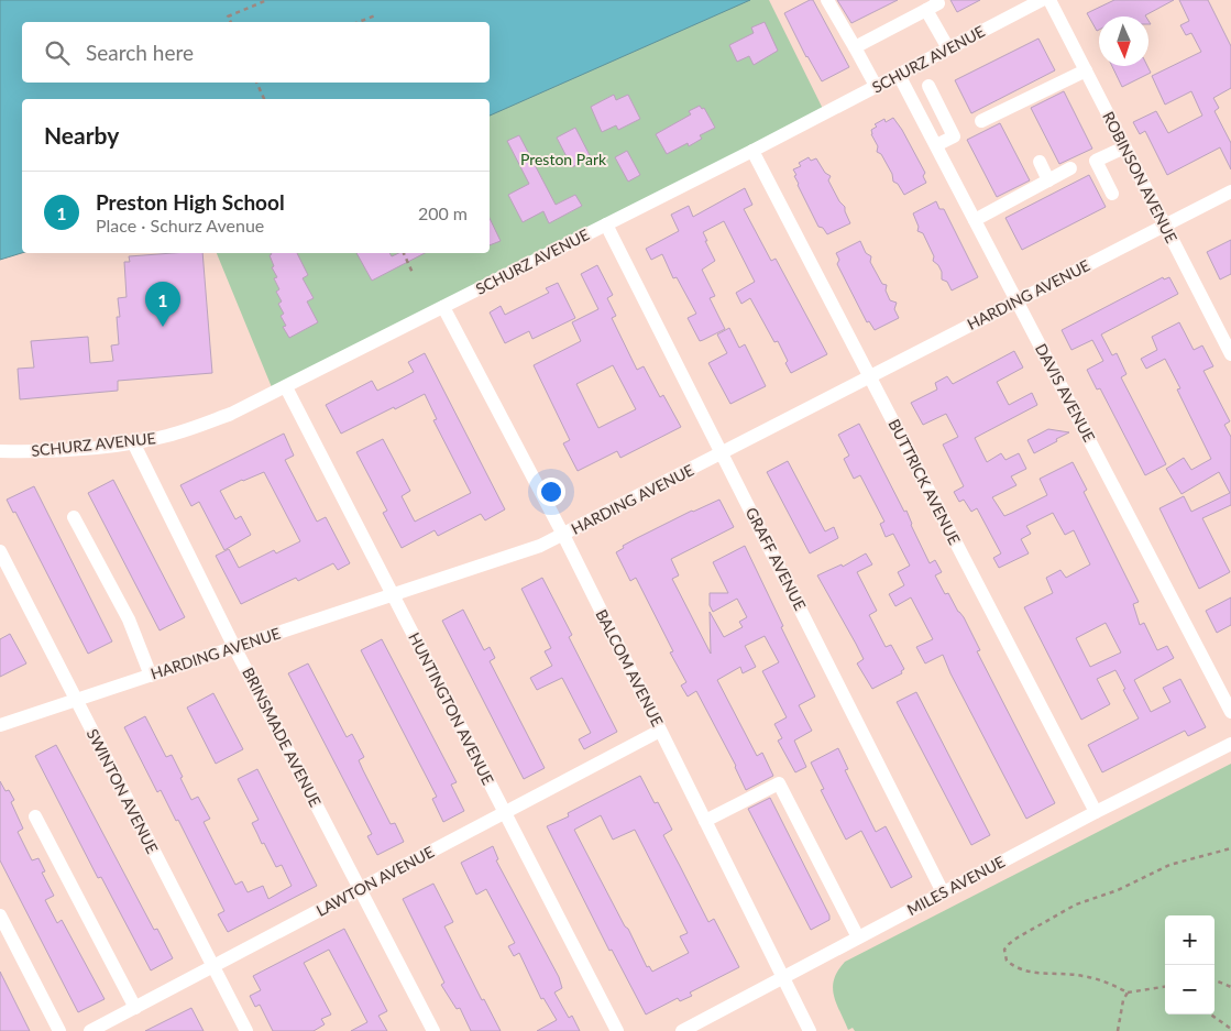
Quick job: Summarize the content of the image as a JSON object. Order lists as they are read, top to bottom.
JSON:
{
  "streets": {
    "street": [
      "SCHURZ AVENUE",
      "ROBINSON AVENUE",
      "HARDING AVENUE",
      "DAVIS AVENUE",
      "BUTTRICK AVENUE",
      "GRAFF AVENUE",
      "BALCOM AVENUE",
      "HUNTINGTON AVENUE",
      "BRINSMADE AVENUE",
      "SWINTON AVENUE",
      "LAWTON AVENUE",
      "MILES AVENUE"
    ]
  },
  "crossings": [
    ["SCHURZ AVENUE", "DAVIS AVENUE"],
    ["SCHURZ AVENUE", "BUTTRICK AVENUE"],
    ["SCHURZ AVENUE", "GRAFF AVENUE"],
    ["SCHURZ AVENUE", "BALCOM AVENUE"],
    ["SCHURZ AVENUE", "HUNTINGTON AVENUE"],
    ["SCHURZ AVENUE", "BRINSMADE AVENUE"],
    ["ROBINSON AVENUE", "HARDING AVENUE"],
    ["HARDING AVENUE", "DAVIS AVENUE"],
    ["HARDING AVENUE", "BUTTRICK AVENUE"],
    ["HARDING AVENUE", "GRAFF AVENUE"],
    ["HARDING AVENUE", "BALCOM AVENUE"],
    ["HARDING AVENUE", "HUNTINGTON AVENUE"],
    ["HARDING AVENUE", "BRINSMADE AVENUE"],
    ["HARDING AVENUE", "SWINTON AVENUE"],
    ["BUTTRICK AVENUE", "MILES AVENUE"],
    ["GRAFF AVENUE", "MILES AVENUE"],
    ["BALCOM AVENUE", "LAWTON AVENUE"],
    ["BALCOM AVENUE", "MILES AVENUE"],
    ["HUNTINGTON AVENUE", "LAWTON AVENUE"],
    ["BRINSMADE AVENUE", "LAWTON AVENUE"],
    ["SWINTON AVENUE", "LAWTON AVENUE"]
  ],
  "parks": ["Preston Park"],
  "north": "bottom",
  "page": {
    "search": "Search here",
    "heading": "Nearby",
    "list": [
      {
        "mark": "1",
        "name": "Preston High School",
        "note": "Place · Schurz Avenue",
        "value": "200 m"
      }
    ],
    "pins": "1",
    "map_buttons": ["+", "−"]
  }
}
